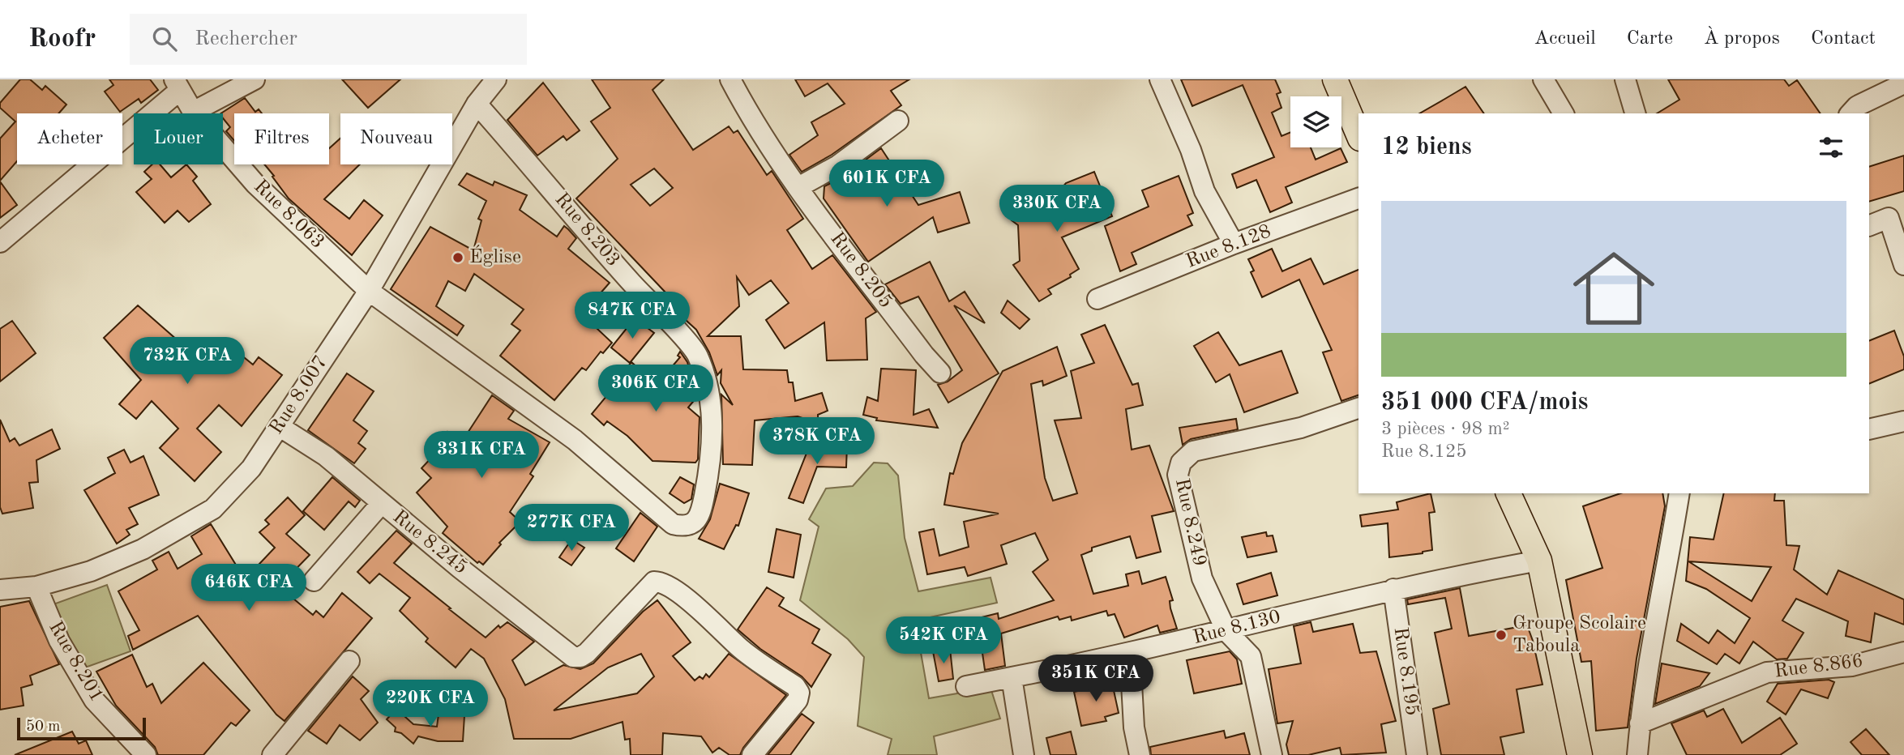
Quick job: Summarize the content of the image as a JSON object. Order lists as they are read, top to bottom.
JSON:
{
  "streets": {
    "street": [
      "Rue 8.063",
      "Rue 8.203",
      "Rue 8.128",
      "Rue 8.205",
      "Rue 8.007",
      "Rue 8.249",
      "Rue 8.245",
      "Rue 8.130",
      "Rue 8.201",
      "Rue 8.866",
      "Rue 8.195"
    ]
  },
  "crossings": [
    ["Rue 8.063", "Rue 8.203"],
    ["Rue 8.063", "Rue 8.007"],
    ["Rue 8.203", "Rue 8.007"],
    ["Rue 8.007", "Rue 8.245"],
    ["Rue 8.007", "Rue 8.201"],
    ["Rue 8.249", "Rue 8.130"],
    ["Rue 8.130", "Rue 8.195"]
  ],
  "places": ["Église", "Groupe Scolaire Taboula"],
  "scale_bar": "50 m",
  "page": {
    "header": "Roofr",
    "search": "Rechercher",
    "nav": [
      "Accueil",
      "Carte",
      "À propos",
      "Contact"
    ],
    "chip": [
      "Acheter",
      "Louer",
      "Filtres",
      "Nouveau"
    ],
    "heading": "12 biens",
    "price": [
      "601K CFA",
      "330K CFA",
      "847K CFA",
      "732K CFA",
      "306K CFA",
      "378K CFA",
      "331K CFA",
      "277K CFA",
      "646K CFA",
      "542K CFA",
      "351K CFA",
      "220K CFA"
    ],
    "list": [
      {
        "name": "351 000 CFA/mois",
        "note": "3 pièces · 98 m² · Rue 8.125"
      }
    ],
    "scale": "50 m"
  }
}
